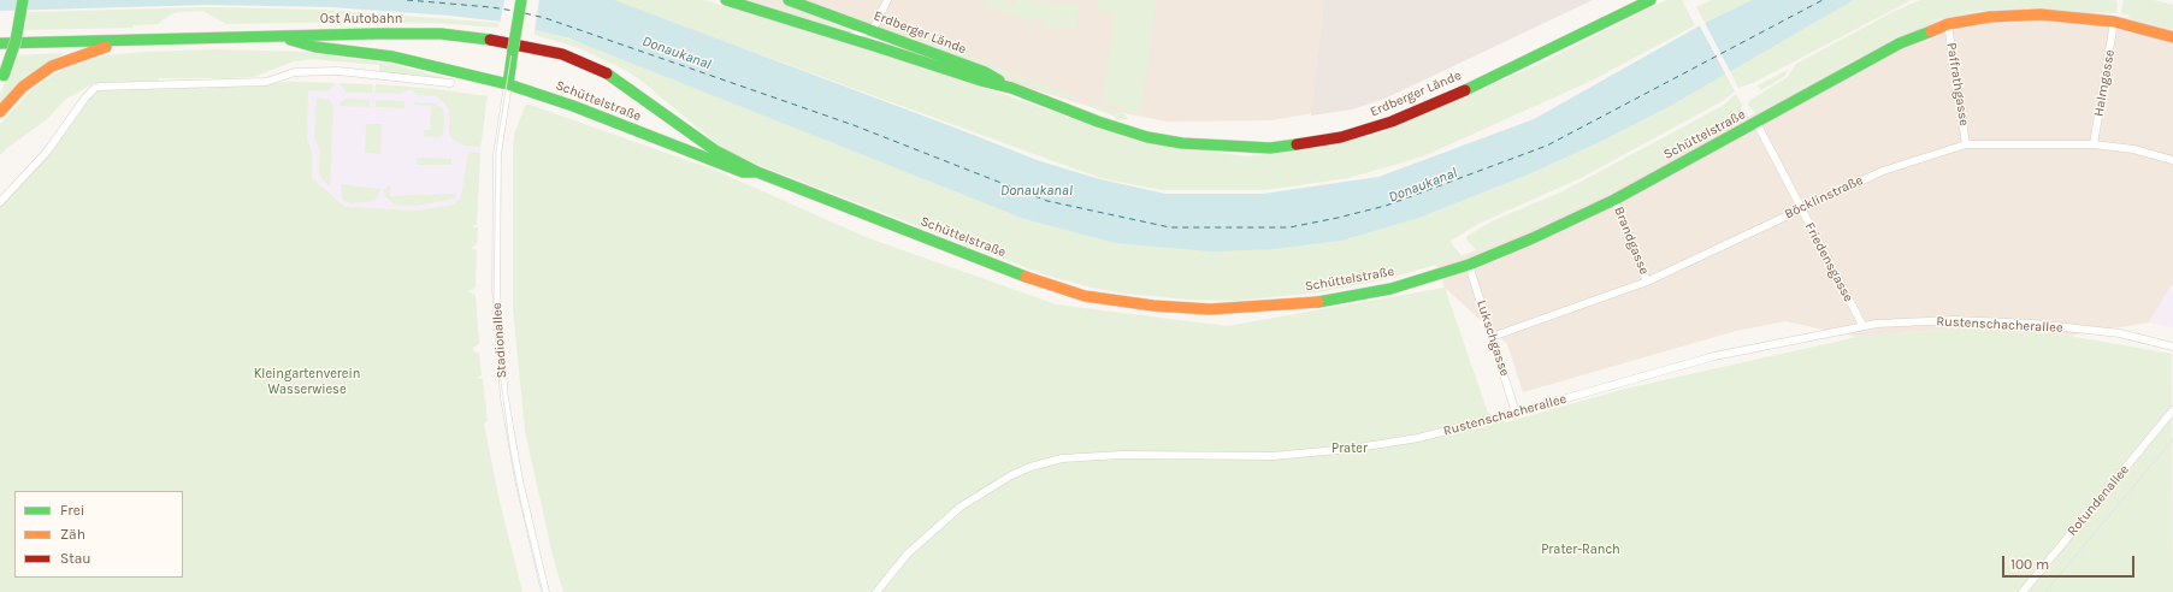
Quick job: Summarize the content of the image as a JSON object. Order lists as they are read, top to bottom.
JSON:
{
  "streets": {
    "main road": ["Ost Autobahn", "Erdberger Lände", "Schüttelstraße"],
    "street": [
      "Halmgasse",
      "Paffrathgasse",
      "Böcklinstraße",
      "Brandgasse",
      "Friedensgasse",
      "Rustenschacherallee",
      "Lukschgasse",
      "Stadionallee",
      "Rotundenallee"
    ]
  },
  "crossings": [
    ["Ost Autobahn", "Schüttelstraße"],
    ["Halmgasse", "Schüttelstraße"],
    ["Halmgasse", "Böcklinstraße"],
    ["Paffrathgasse", "Schüttelstraße"],
    ["Paffrathgasse", "Böcklinstraße"],
    ["Schüttelstraße", "Brandgasse"],
    ["Schüttelstraße", "Friedensgasse"],
    ["Schüttelstraße", "Lukschgasse"],
    ["Schüttelstraße", "Stadionallee"],
    ["Böcklinstraße", "Brandgasse"],
    ["Böcklinstraße", "Friedensgasse"],
    ["Böcklinstraße", "Lukschgasse"],
    ["Friedensgasse", "Rustenschacherallee"],
    ["Rustenschacherallee", "Lukschgasse"]
  ],
  "water": ["Donaukanal"],
  "parks": ["Kleingartenverein Wasserwiese", "Prater", "Prater-Ranch"],
  "legend": ["Frei", "Zäh", "Stau"],
  "scale_bar": "100 m"
}
